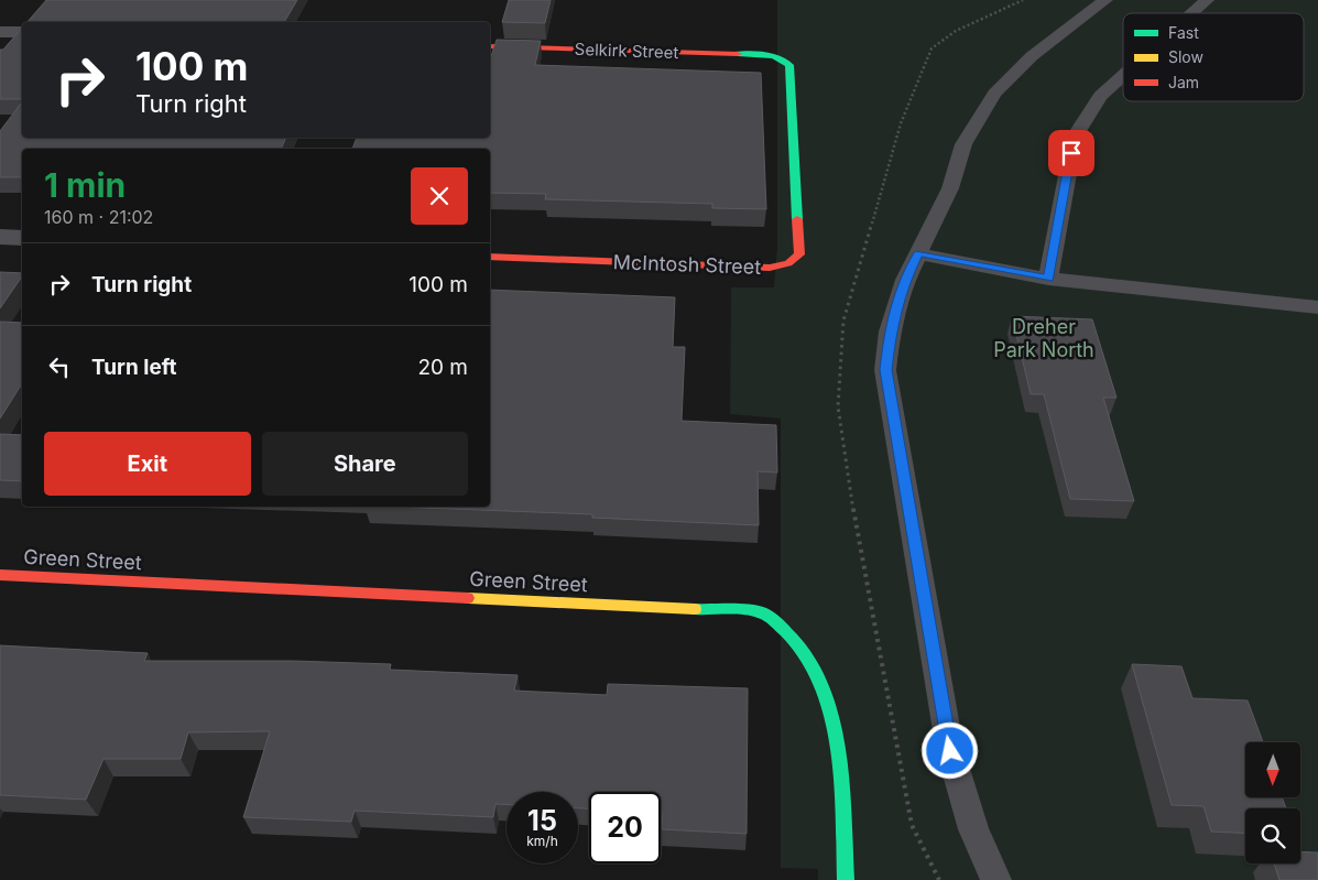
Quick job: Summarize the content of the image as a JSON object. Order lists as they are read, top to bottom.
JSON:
{
  "streets": {
    "street": ["Selkirk Street", "McIntosh Street", "Green Street"]
  },
  "crossings": [
    ["Selkirk Street", "McIntosh Street"]
  ],
  "parks": ["Dreher Park North"],
  "legend": ["Fast", "Slow", "Jam"],
  "north": "bottom",
  "page": {
    "turn": ["100 m", "Turn right"],
    "heading": ["1 min", "160 m · 21:02"],
    "list": [
      {
        "name": "Turn right",
        "value": "100 m"
      },
      {
        "name": "Turn left",
        "value": "20 m"
      }
    ],
    "buttons": ["Exit", "Share"],
    "speed": "15 km/h",
    "limit": "20"
  }
}
